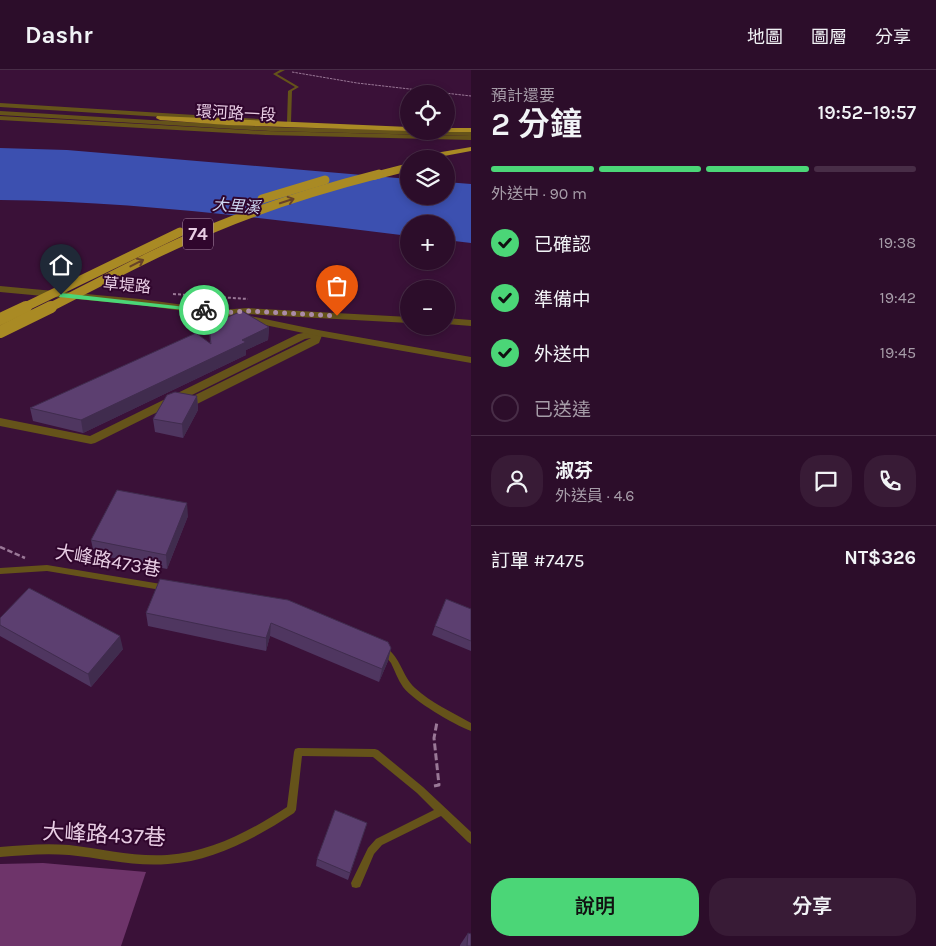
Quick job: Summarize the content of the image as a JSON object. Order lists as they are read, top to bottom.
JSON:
{
  "streets": {
    "highway": ["74"],
    "street": ["環河路一段", "草堤路"],
    "lane": ["大峰路473巷", "大峰路437巷"]
  },
  "water": ["大里溪"],
  "page": {
    "header": "Dashr",
    "nav": ["地圖", "圖層", "分享"],
    "heading": ["2 分鐘", "預計還要", "19:52–19:57"],
    "panel": [
      "淑芬",
      "外送員 · 4.6",
      "訂單 #7475",
      "NT$326"
    ],
    "map_buttons": ["+", "−"],
    "bar": "外送中 · 90 m",
    "list": [
      ["已確認", "19:38"],
      ["準備中", "19:42"],
      ["外送中", "19:45"],
      "已送達"
    ],
    "buttons": ["說明", "分享"]
  }
}
